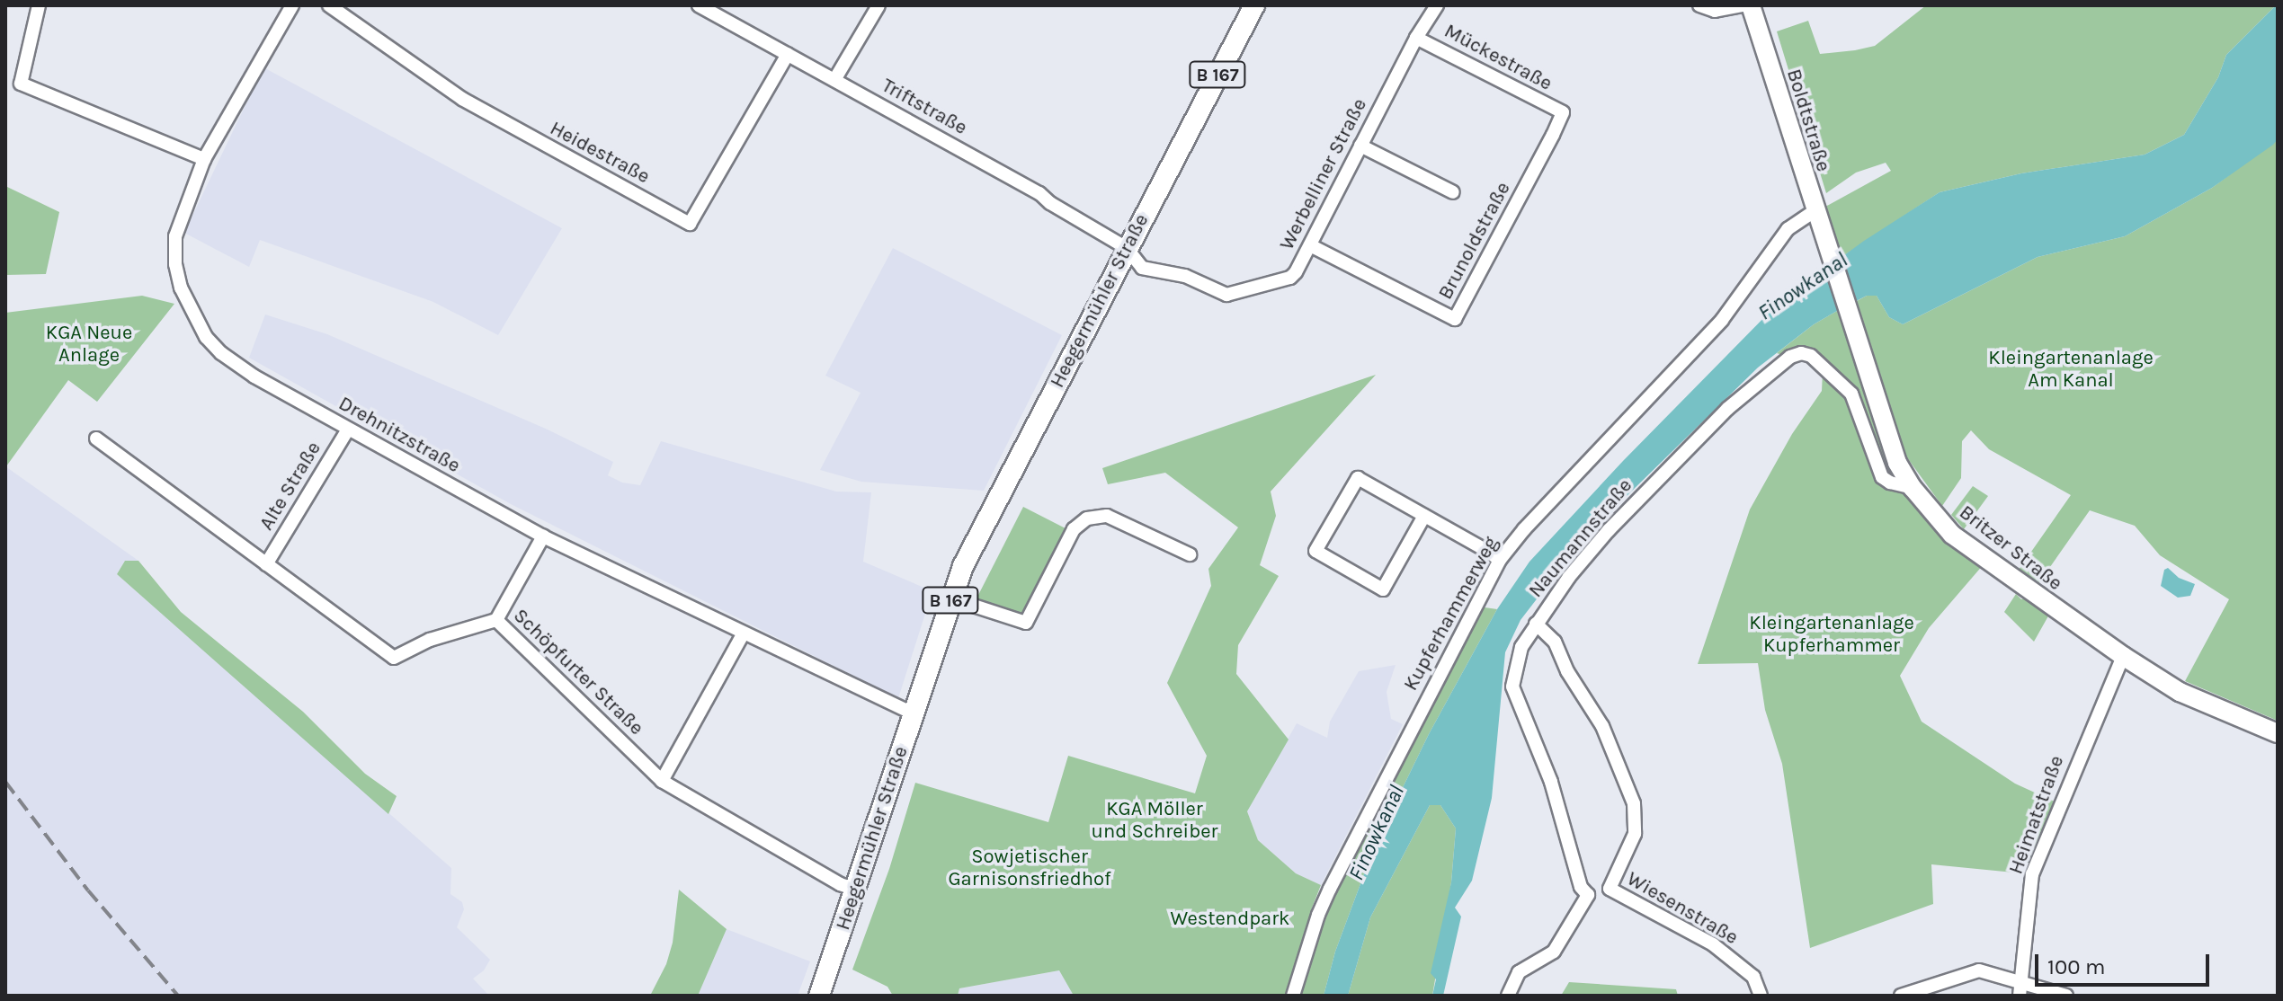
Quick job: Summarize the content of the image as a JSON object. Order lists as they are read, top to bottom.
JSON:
{
  "streets": {
    "main road": [
      "B 167",
      "Boldtstraße",
      "Heegermühler Straße",
      "Britzer Straße"
    ],
    "street": [
      "Mückestraße",
      "Triftstraße",
      "Heidestraße",
      "Werbelliner Straße",
      "Brunoldstraße",
      "Drehnitzstraße",
      "Alte Straße",
      "Naumannstraße",
      "Kupferhammerweg",
      "Schöpfurter Straße",
      "Heimatstraße",
      "Wiesenstraße"
    ]
  },
  "crossings": [
    ["Mückestraße", "Werbelliner Straße"],
    ["Mückestraße", "Brunoldstraße"],
    ["Triftstraße", "Heidestraße"],
    ["Triftstraße", "Werbelliner Straße"],
    ["Triftstraße", "Heegermühler Straße"],
    ["Boldtstraße", "Britzer Straße"],
    ["Boldtstraße", "Kupferhammerweg"],
    ["Werbelliner Straße", "Brunoldstraße"],
    ["Werbelliner Straße", "Heegermühler Straße"],
    ["Heegermühler Straße", "Drehnitzstraße"],
    ["Heegermühler Straße", "Schöpfurter Straße"],
    ["Drehnitzstraße", "Alte Straße"],
    ["Alte Straße", "Schöpfurter Straße"],
    ["Naumannstraße", "Britzer Straße"],
    ["Naumannstraße", "Wiesenstraße"],
    ["Britzer Straße", "Heimatstraße"]
  ],
  "water": ["Finowkanal"],
  "parks": [
    "KGA Neue Anlage",
    "Kleingartenanlage Am Kanal",
    "Kleingartenanlage Kupferhammer",
    "KGA Möller und Schreiber",
    "Sowjetischer Garnisonsfriedhof",
    "Westendpark"
  ],
  "scale_bar": "100 m"
}
